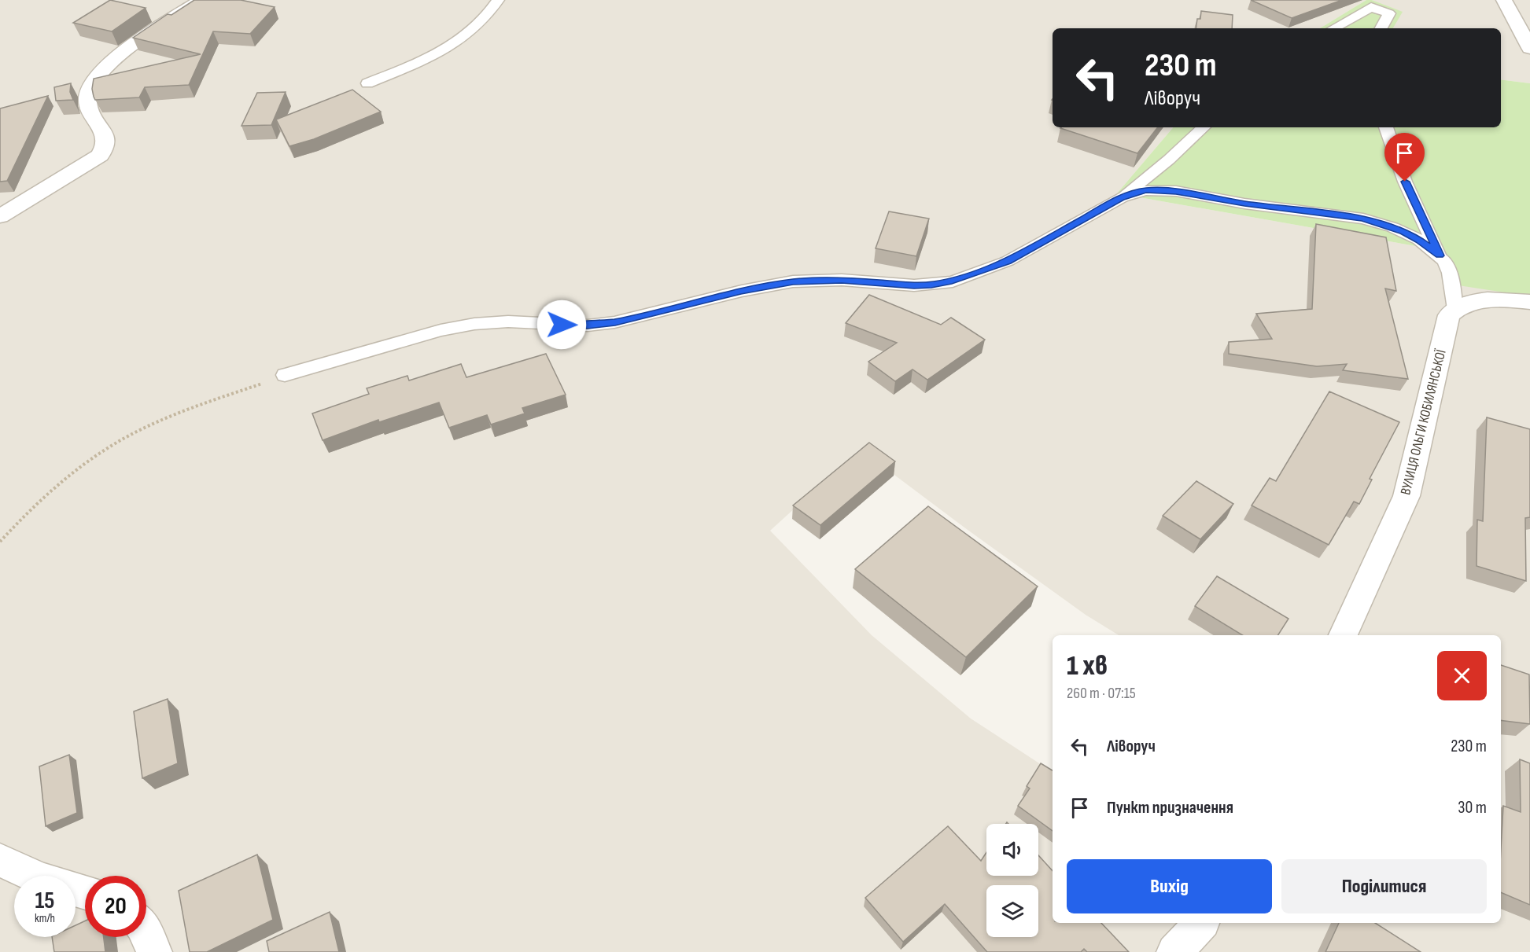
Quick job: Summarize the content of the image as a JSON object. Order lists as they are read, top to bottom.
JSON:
{
  "streets": {
    "street": ["ВУЛИЦЯ ОЛЬГИ КОБИЛЯНСЬКОЇ"]
  },
  "page": {
    "turn": ["230 m", "Ліворуч"],
    "heading": ["1 хв", "260 m · 07:15"],
    "list": [
      {
        "name": "Ліворуч",
        "value": "230 m"
      },
      {
        "name": "Пункт призначення",
        "value": "30 m"
      }
    ],
    "buttons": ["Вихід", "Поділитися"],
    "speed": "15 km/h",
    "limit": "20"
  }
}
